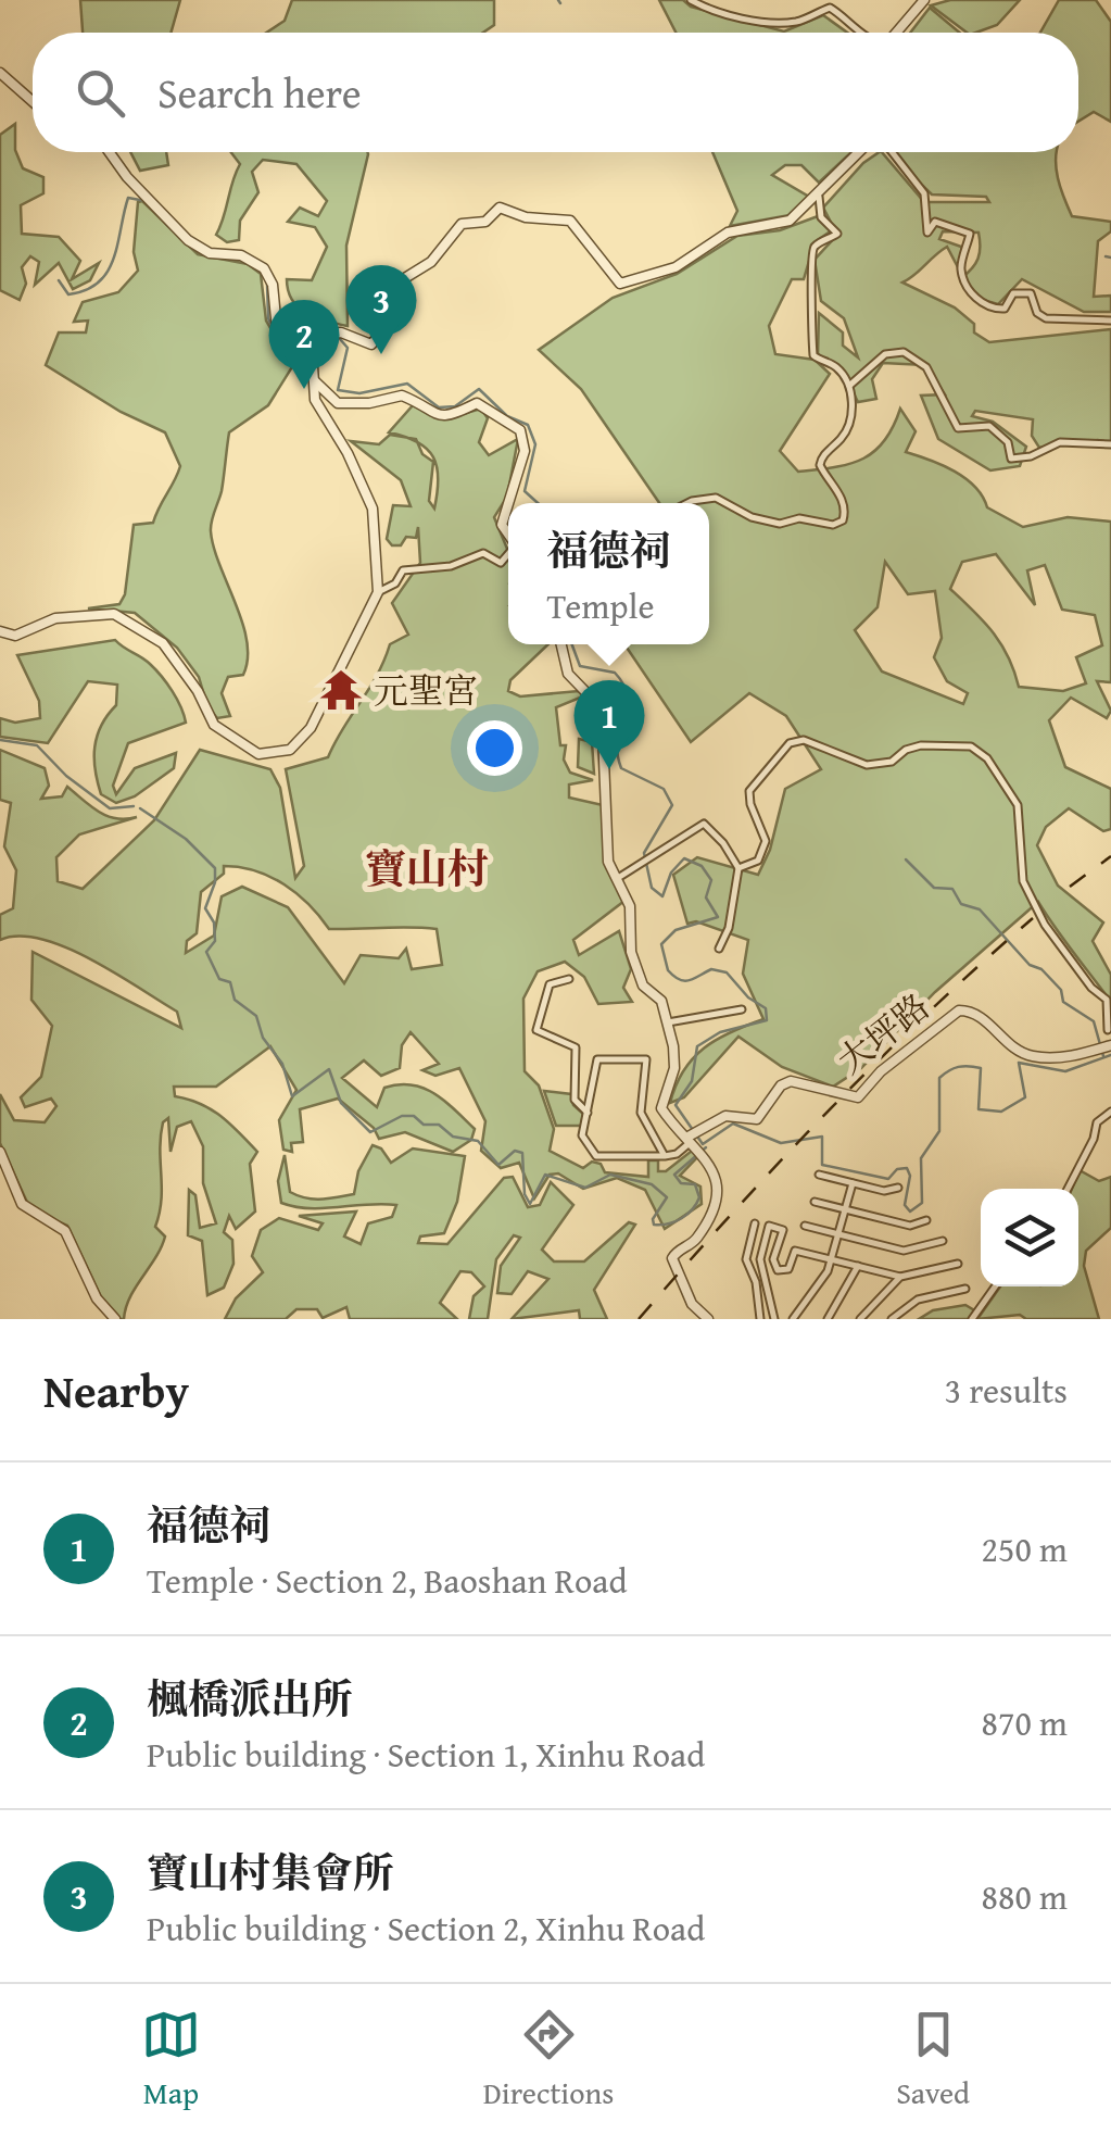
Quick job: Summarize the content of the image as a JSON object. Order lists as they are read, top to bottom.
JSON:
{
  "streets": {
    "street": ["大坪路"]
  },
  "districts": ["寶山村"],
  "places": {
    "temple": ["元聖宮"]
  },
  "page": {
    "search": "Search here",
    "pins": ["3", "2", "1"],
    "popup": ["福德祠", "Temple"],
    "heading": ["Nearby", "3 results"],
    "list": [
      {
        "mark": "1",
        "name": "福德祠",
        "note": "Temple · Section 2, Baoshan Road",
        "value": "250 m"
      },
      {
        "mark": "2",
        "name": "楓橋派出所",
        "note": "Public building · Section 1, Xinhu Road",
        "value": "870 m"
      },
      {
        "mark": "3",
        "name": "寶山村集會所",
        "note": "Public building · Section 2, Xinhu Road",
        "value": "880 m"
      }
    ],
    "nav": ["Map", "Directions", "Saved"]
  }
}
